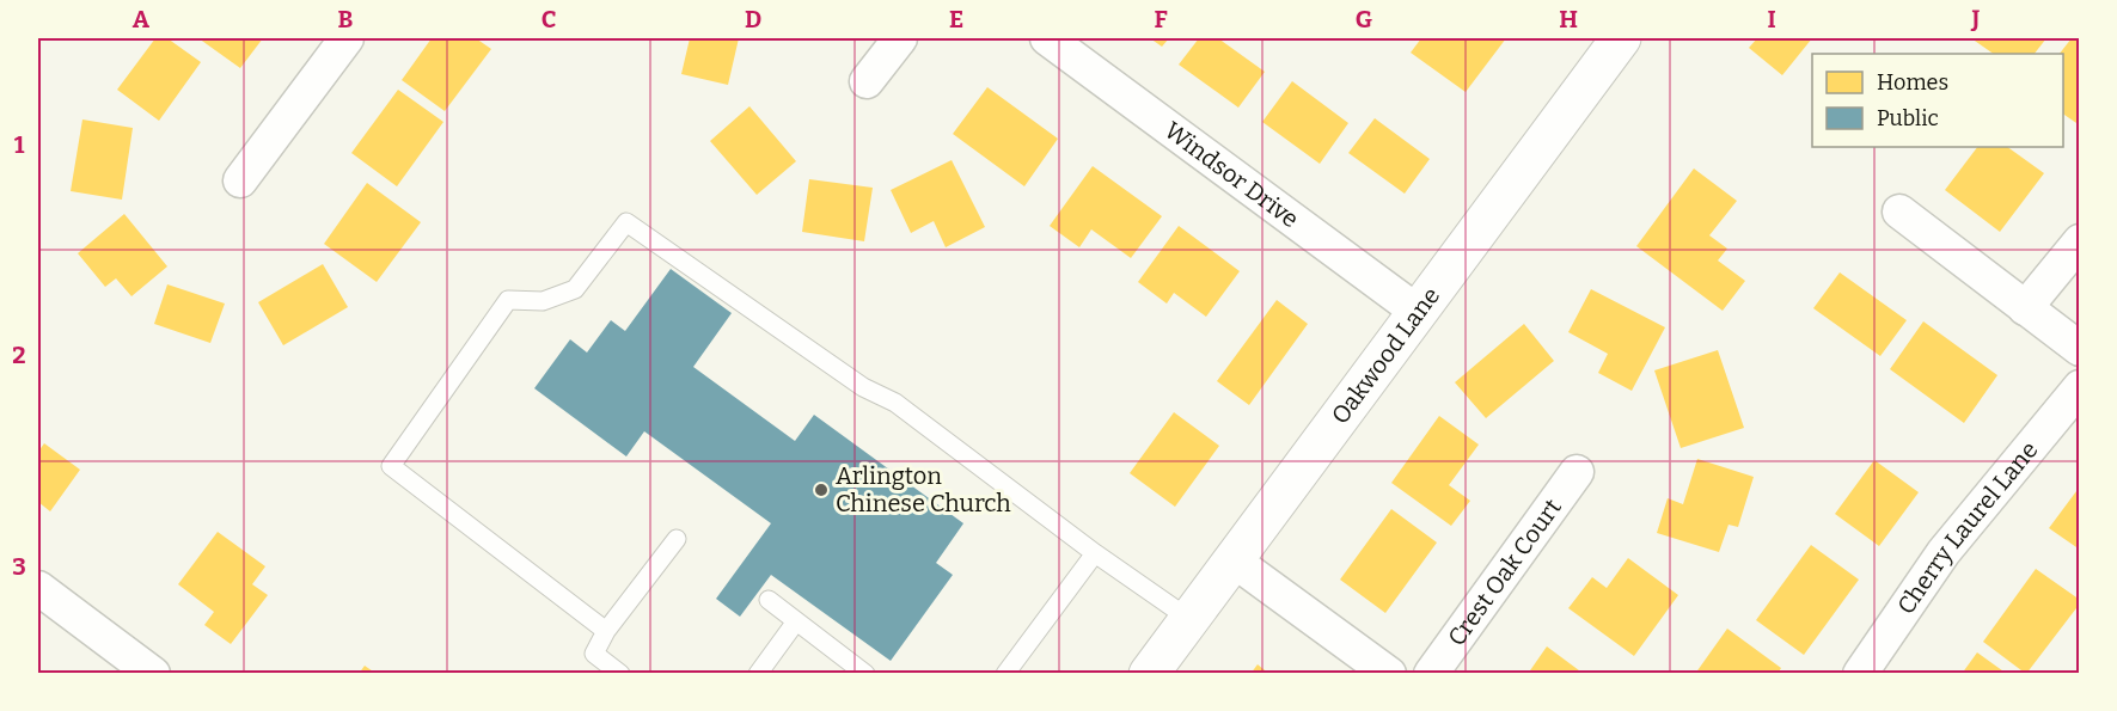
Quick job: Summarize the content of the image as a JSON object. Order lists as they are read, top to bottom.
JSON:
{
  "streets": {
    "street": [
      "Windsor Drive",
      "Oakwood Lane",
      "Cherry Laurel Lane",
      "Crest Oak Court"
    ]
  },
  "crossings": [
    ["Windsor Drive", "Oakwood Lane"]
  ],
  "places": ["Arlington Chinese Church"],
  "legend": ["Homes", "Public"],
  "grid": {
    "columns": [
      "A",
      "B",
      "C",
      "D",
      "E",
      "F",
      "G",
      "H",
      "I",
      "J"
    ],
    "rows": ["1", "2", "3"]
  }
}
